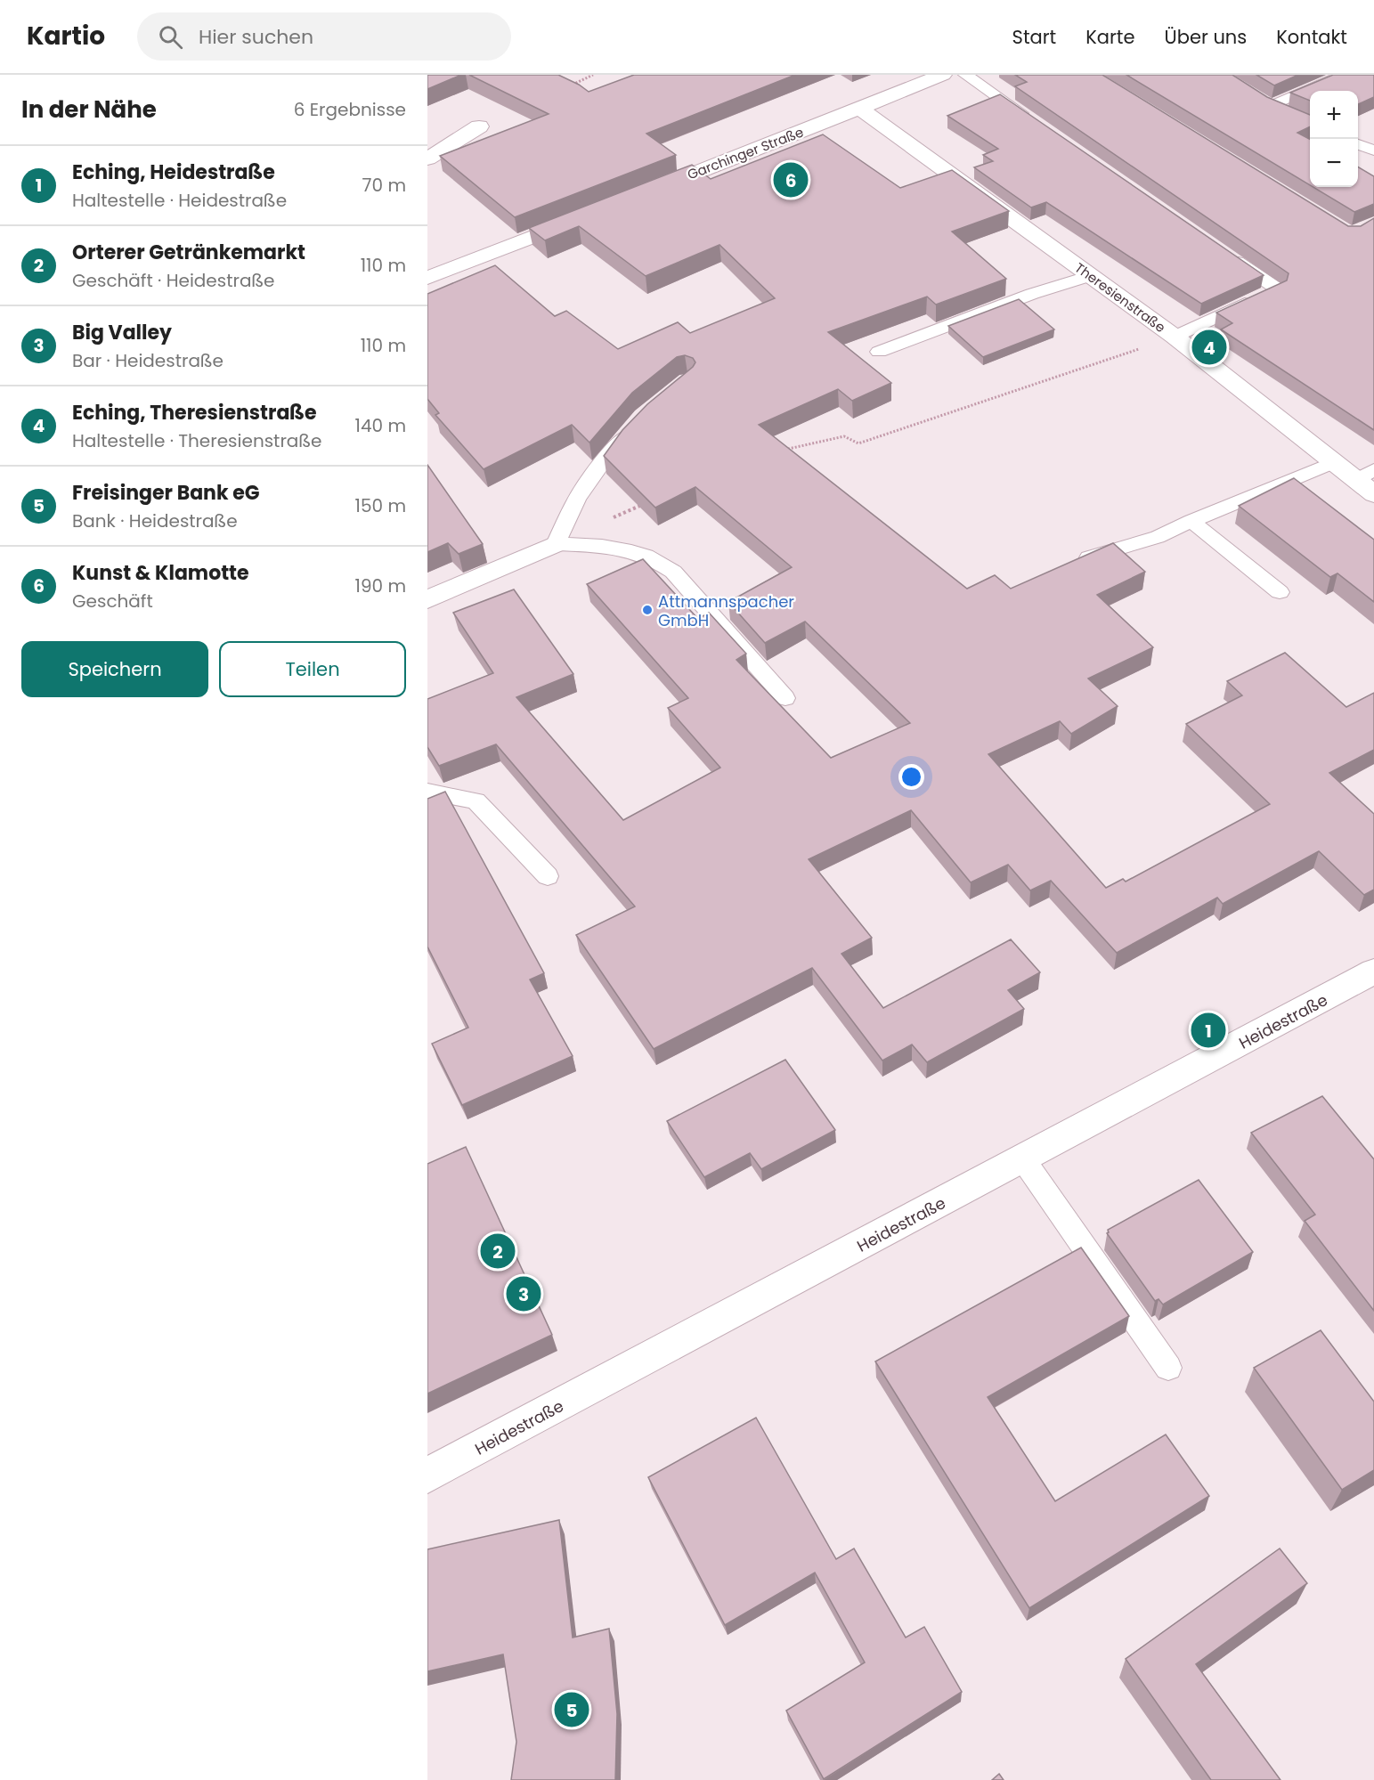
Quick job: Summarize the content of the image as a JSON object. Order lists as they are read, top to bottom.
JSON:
{
  "streets": {
    "street": ["Garchinger Straße", "Theresienstraße", "Heidestraße"]
  },
  "crossings": [
    ["Garchinger Straße", "Theresienstraße"]
  ],
  "places": ["Attmannspacher GmbH"],
  "page": {
    "header": "Kartio",
    "search": "Hier suchen",
    "nav": [
      "Start",
      "Karte",
      "Über uns",
      "Kontakt"
    ],
    "heading": ["In der Nähe", "6 Ergebnisse"],
    "map_buttons": ["+", "−"],
    "list": [
      {
        "mark": "1",
        "name": "Eching, Heidestraße",
        "note": "Haltestelle · Heidestraße",
        "value": "70 m"
      },
      {
        "mark": "2",
        "name": "Orterer Getränkemarkt",
        "note": "Geschäft · Heidestraße",
        "value": "110 m"
      },
      {
        "mark": "3",
        "name": "Big Valley",
        "note": "Bar · Heidestraße",
        "value": "110 m"
      },
      {
        "mark": "4",
        "name": "Eching, Theresienstraße",
        "note": "Haltestelle · Theresienstraße",
        "value": "140 m"
      },
      {
        "mark": "5",
        "name": "Freisinger Bank eG",
        "note": "Bank · Heidestraße",
        "value": "150 m"
      },
      {
        "mark": "6",
        "name": "Kunst & Klamotte",
        "note": "Geschäft",
        "value": "190 m"
      }
    ],
    "pins": [
      "6",
      "4",
      "1",
      "2",
      "3",
      "5"
    ],
    "buttons": ["Speichern", "Teilen"]
  }
}
